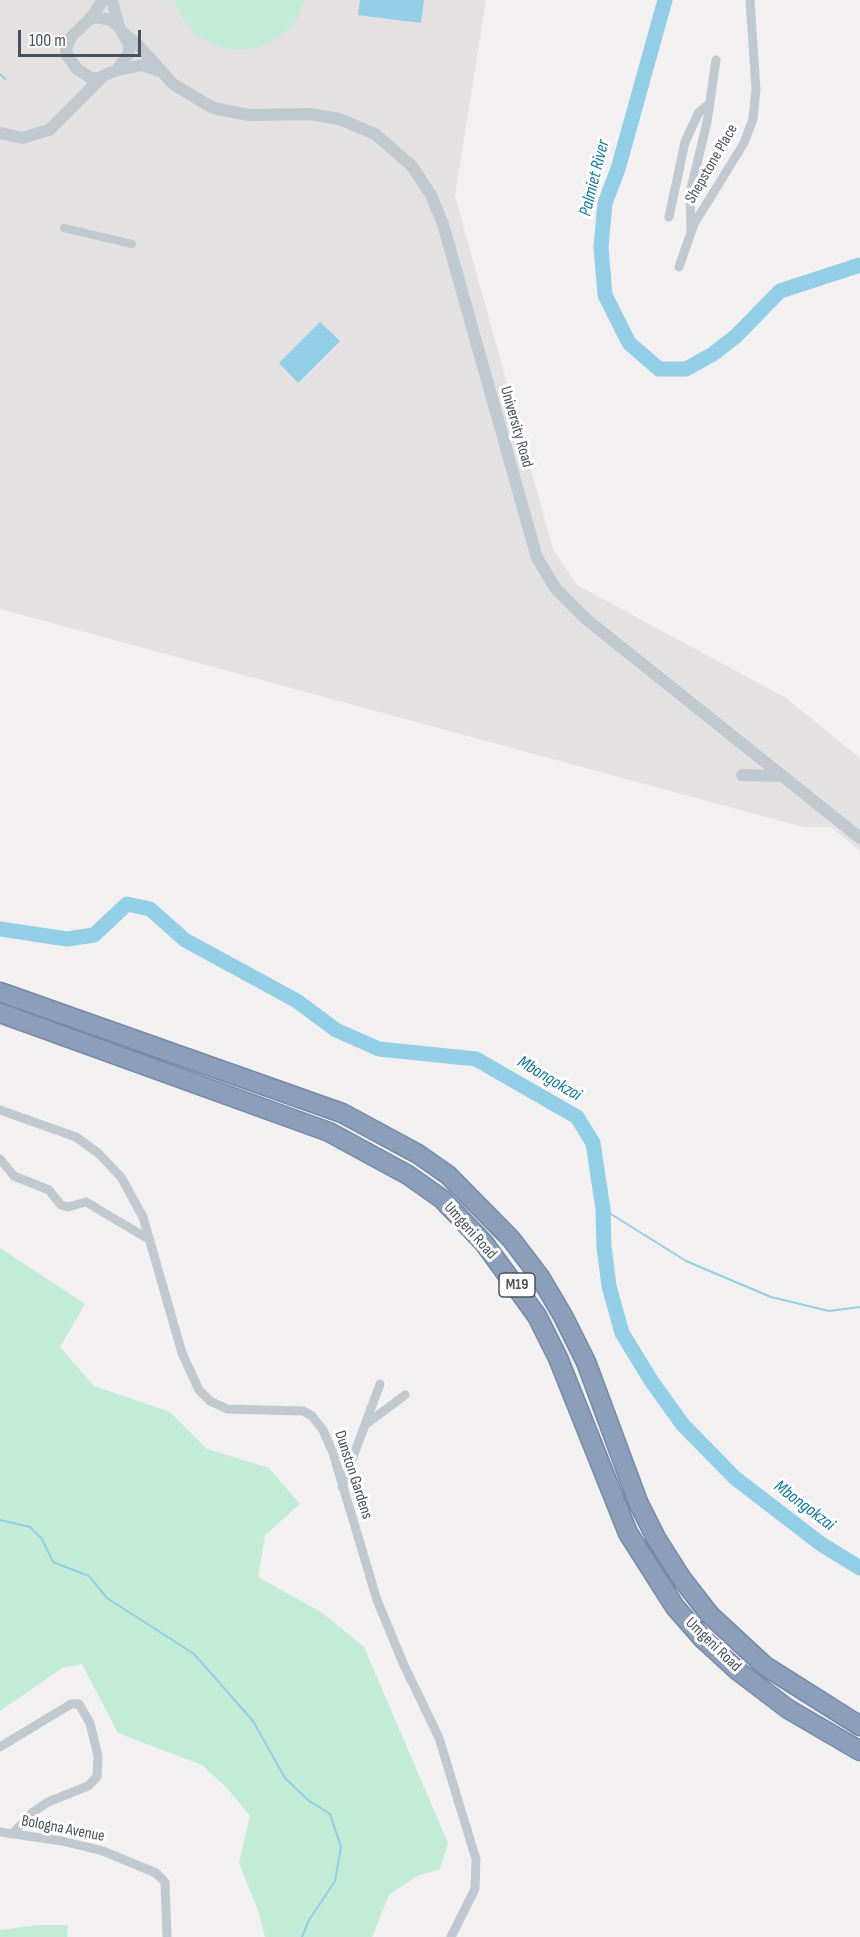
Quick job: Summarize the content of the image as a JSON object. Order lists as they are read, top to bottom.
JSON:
{
  "streets": {
    "highway": ["Umgeni Road", "M19"],
    "street": [
      "Shepstone Place",
      "University Road",
      "Dunston Gardens",
      "Bologna Avenue"
    ]
  },
  "water": ["Palmiet River", "Mbongokzai"],
  "scale_bar": "100 m"
}
